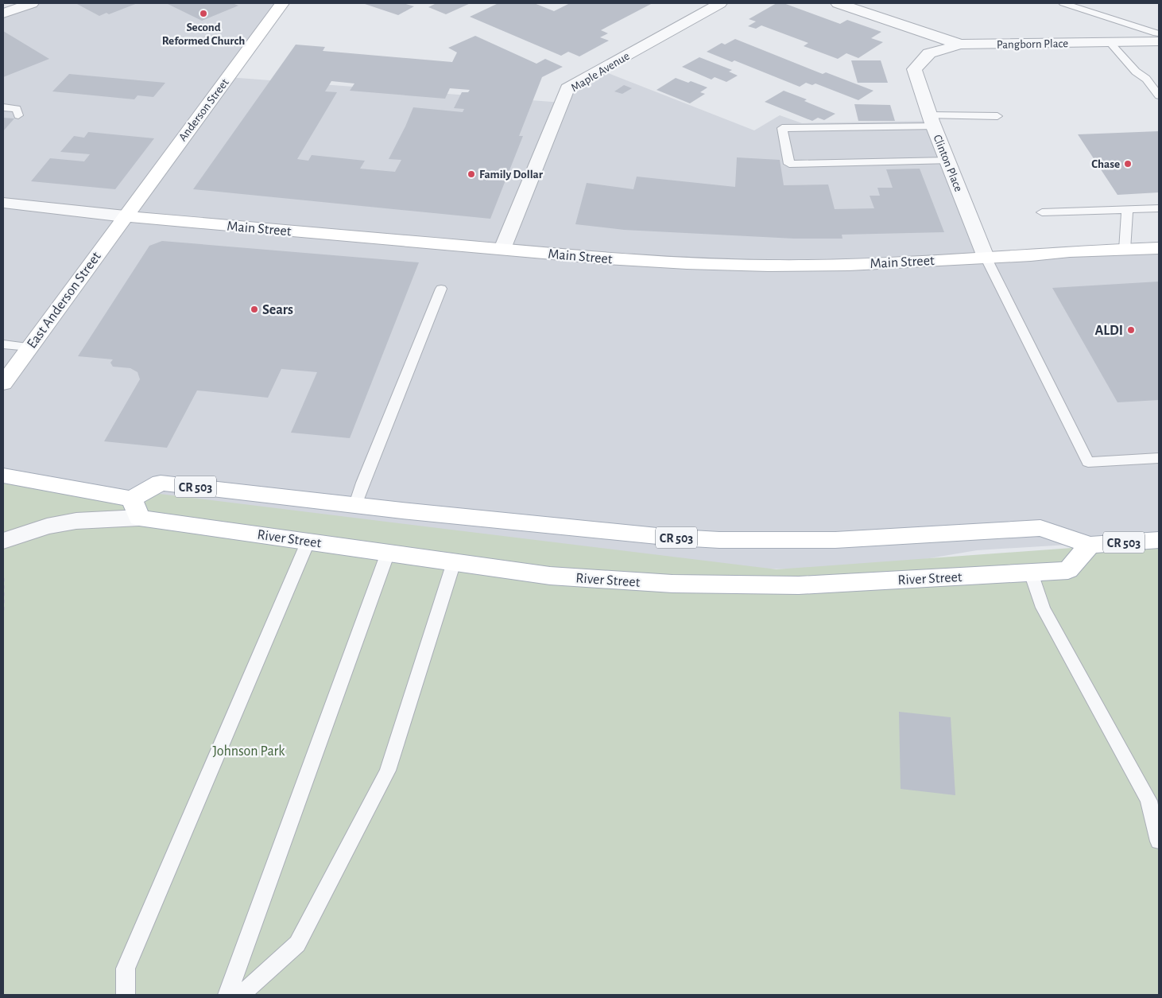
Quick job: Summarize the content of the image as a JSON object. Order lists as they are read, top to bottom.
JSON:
{
  "streets": {
    "main road": [
      "Anderson Street",
      "Main Street",
      "East Anderson Street",
      "CR 503",
      "River Street"
    ],
    "street": ["Pangborn Place", "Maple Avenue", "Clinton Place"]
  },
  "crossings": [
    ["Pangborn Place", "Clinton Place"],
    ["Maple Avenue", "Main Street"],
    ["Anderson Street", "Main Street"],
    ["Anderson Street", "East Anderson Street"],
    ["Clinton Place", "Main Street"],
    ["Main Street", "East Anderson Street"],
    ["CR 503", "River Street"]
  ],
  "parks": ["Johnson Park"],
  "places": [
    "Second Reformed Church",
    "Chase",
    "Family Dollar",
    "Sears",
    "ALDI"
  ]
}
